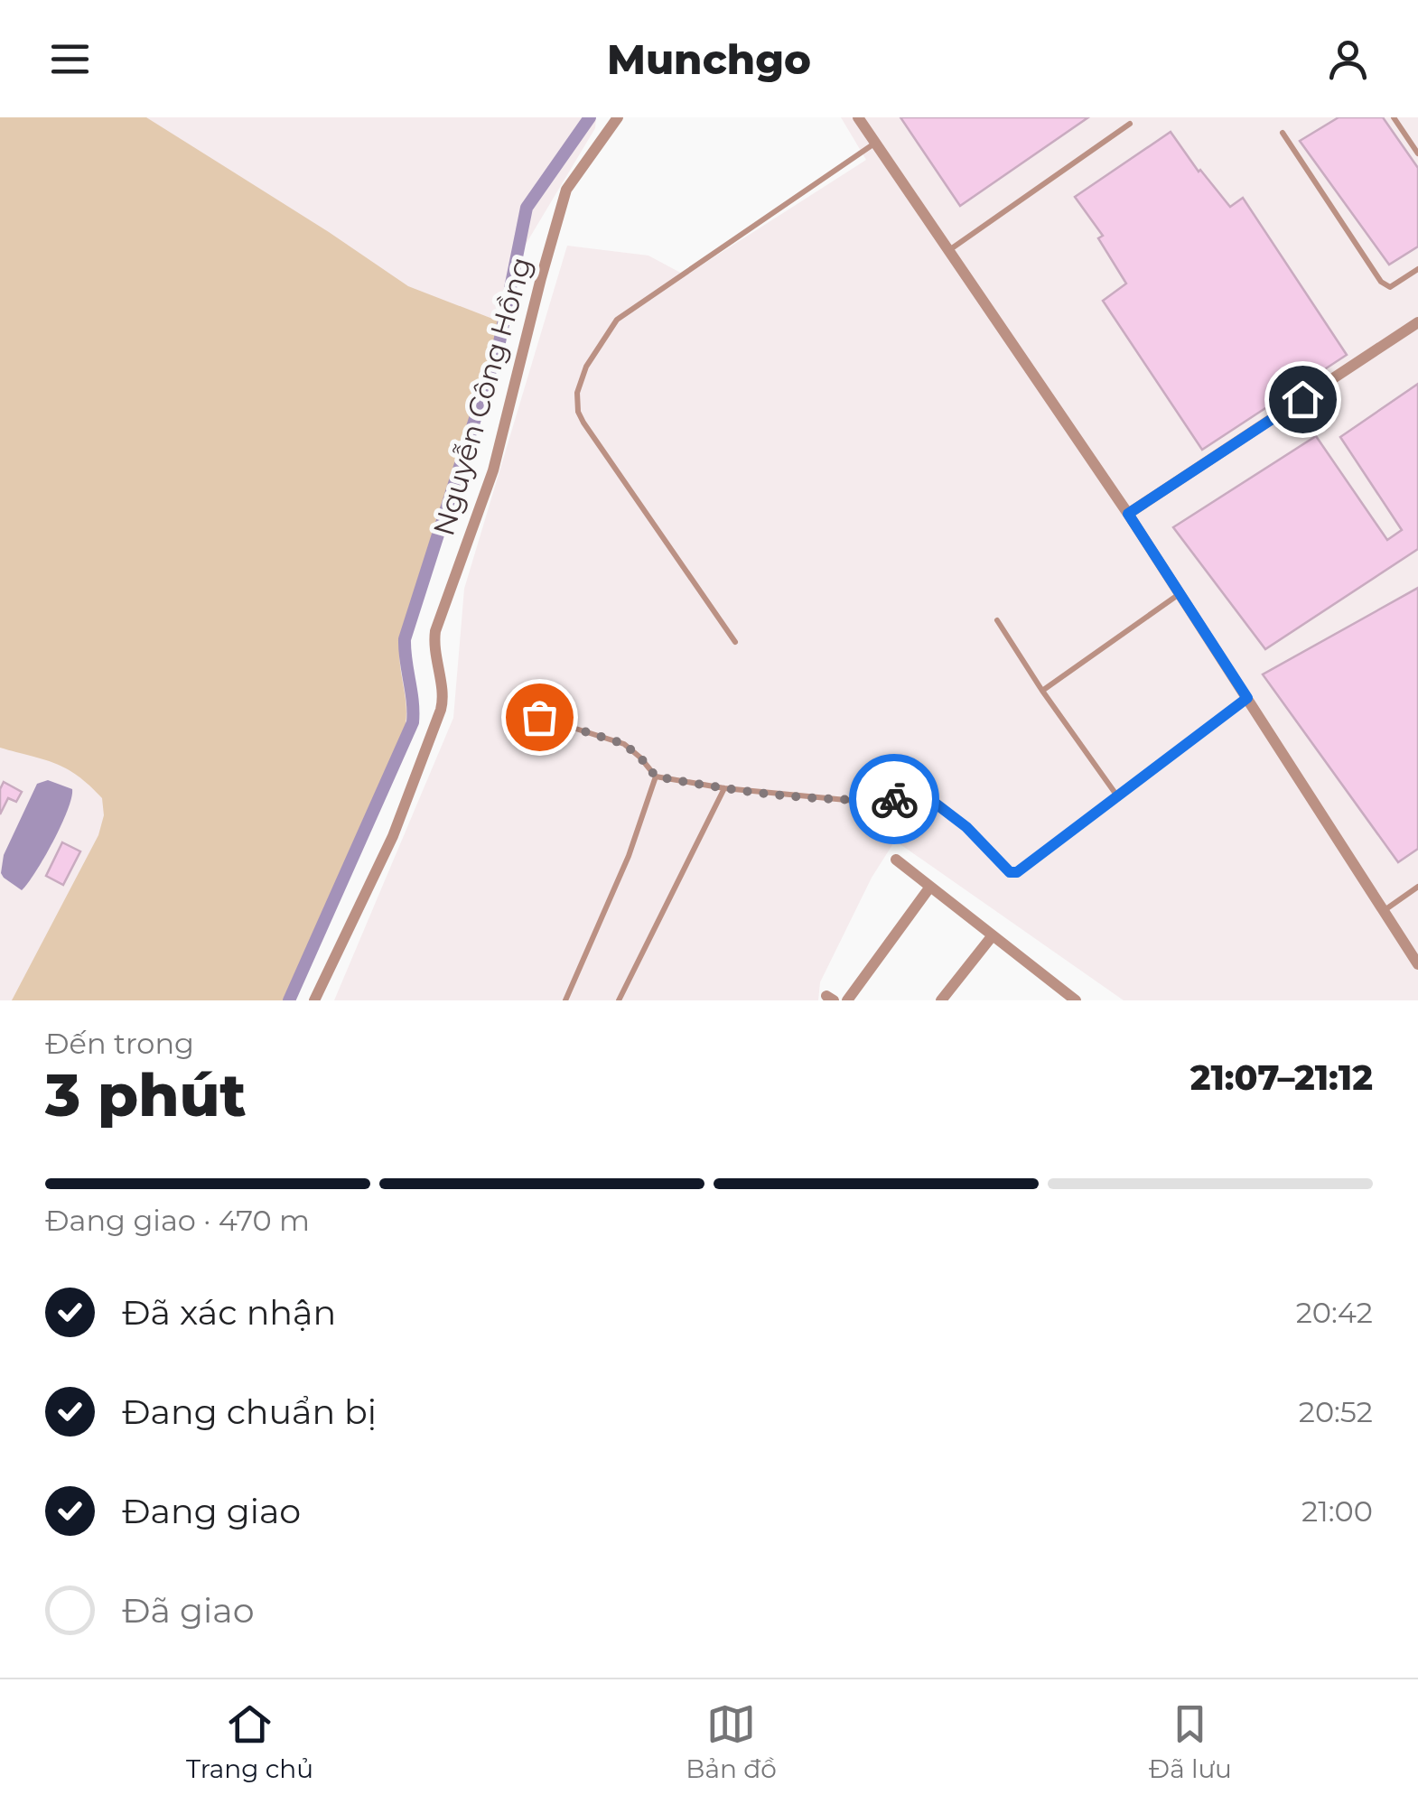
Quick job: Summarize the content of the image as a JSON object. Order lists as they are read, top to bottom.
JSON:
{
  "streets": {
    "street": ["Nguyễn Công Hồng"]
  },
  "page": {
    "header": "Munchgo",
    "heading": ["3 phút", "Đến trong", "21:07–21:12"],
    "bar": "Đang giao · 470 m",
    "list": [
      ["Đã xác nhận", "20:42"],
      ["Đang chuẩn bị", "20:52"],
      ["Đang giao", "21:00"],
      "Đã giao"
    ],
    "tabs": ["Trang chủ", "Bản đồ", "Đã lưu"]
  }
}
